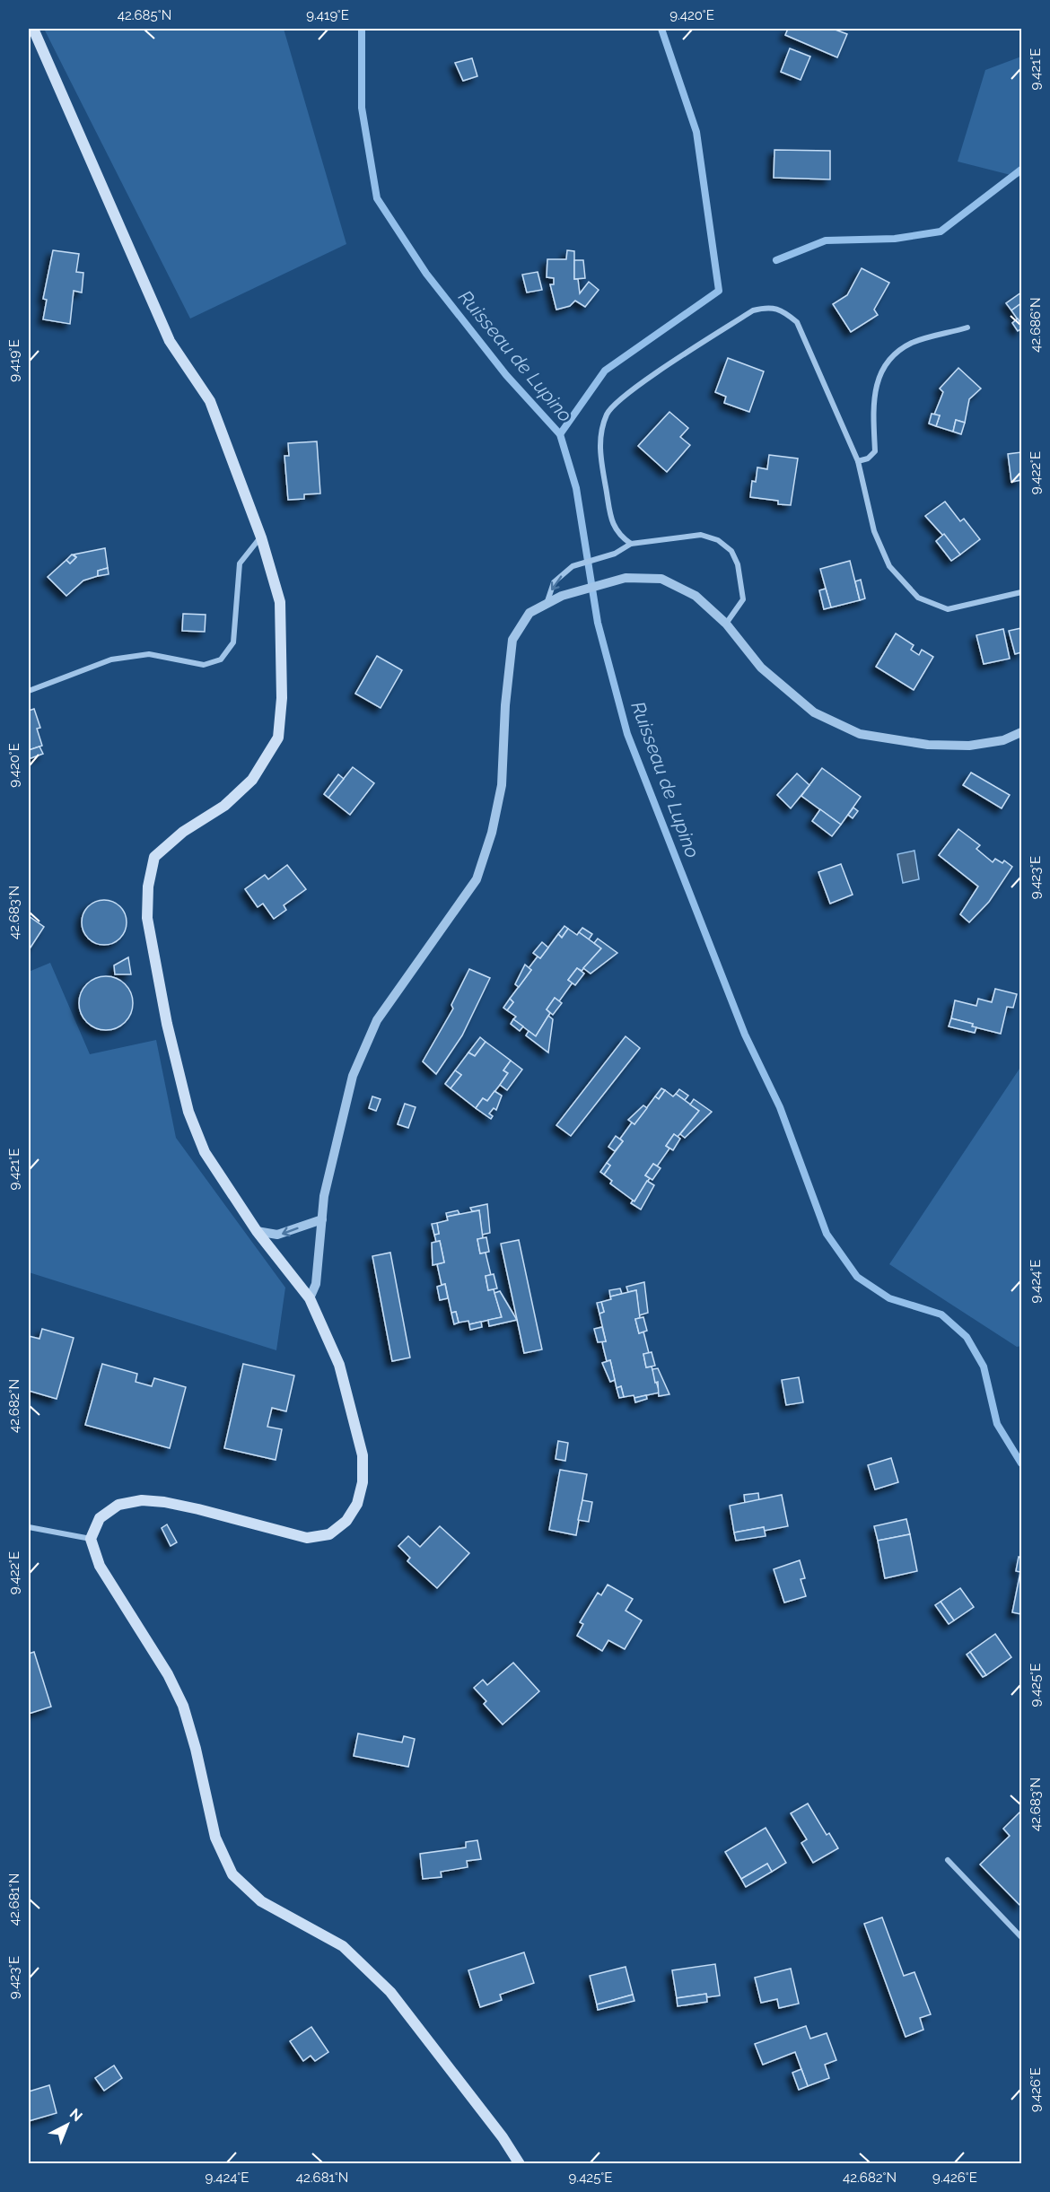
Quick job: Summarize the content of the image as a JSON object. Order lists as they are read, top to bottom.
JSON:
{
  "water": ["Ruisseau de Lupino"],
  "north": "top right",
  "coordinates": [
    "42.685°N",
    "9.419°E",
    "9.420°E",
    "9.421°E",
    "42.686°N",
    "9.422°E",
    "9.423°E",
    "42.683°N",
    "9.424°E",
    "42.682°N",
    "9.425°E",
    "42.681°N",
    "9.426°E"
  ]
}
